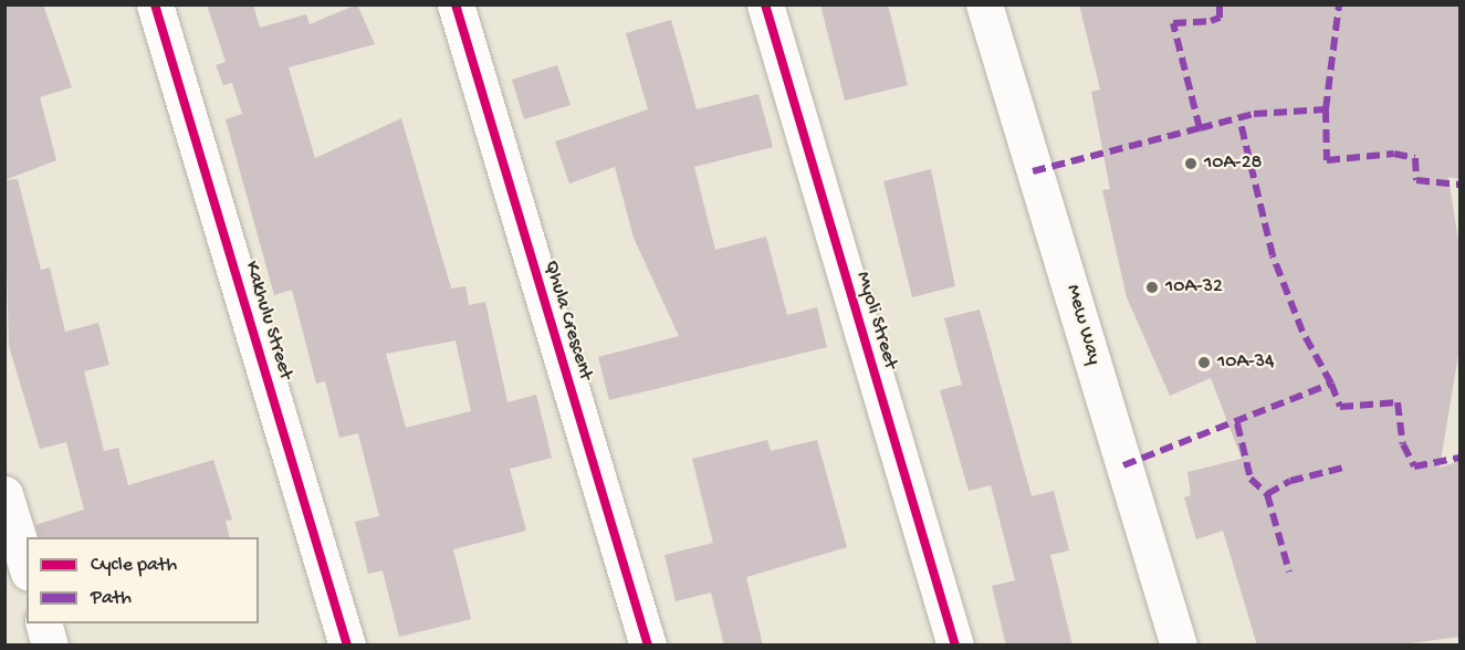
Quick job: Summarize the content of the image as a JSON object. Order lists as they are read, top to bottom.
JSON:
{
  "streets": {
    "street": [
      "Kakhulu Street",
      "Qhula Crescent",
      "Myoli Street",
      "Mew Way"
    ]
  },
  "places": ["10A-28", "10A-32", "10A-34"],
  "legend": ["Cycle path", "Path"]
}
